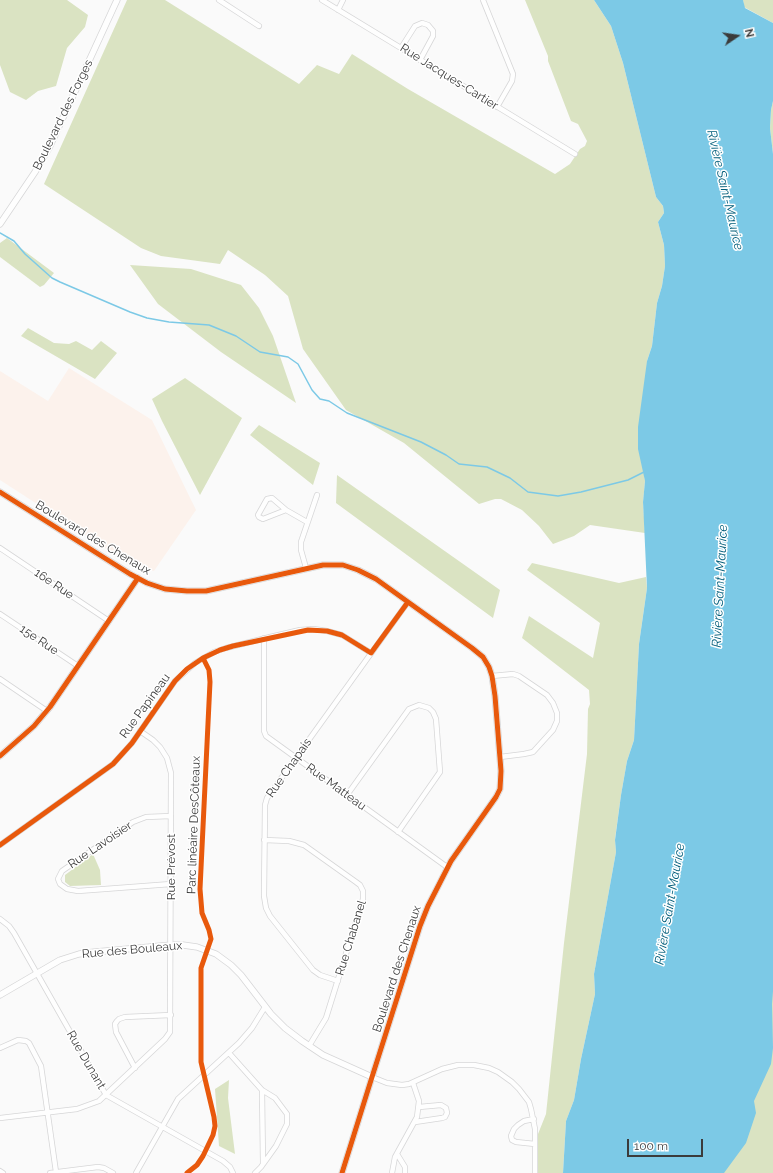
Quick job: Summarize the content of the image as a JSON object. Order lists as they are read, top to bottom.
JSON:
{
  "streets": {
    "street": [
      "Rue Jacques-Cartier",
      "Boulevard des Forges",
      "Boulevard des Chenaux",
      "16e Rue",
      "15e Rue",
      "Rue Papineau",
      "Rue Chapais",
      "Rue Matteau",
      "Rue Lavoisier",
      "Rue Prévost",
      "Rue Chabanel",
      "Rue des Bouleaux",
      "Rue Dunant"
    ],
    "cycle path": ["Parc linéaire DesCôteaux"]
  },
  "crossings": [
    ["Boulevard des Chenaux", "Rue Chapais"],
    ["Boulevard des Chenaux", "Rue Matteau"],
    ["Boulevard des Chenaux", "Rue des Bouleaux"],
    ["Rue Papineau", "Rue Chapais"],
    ["Rue Papineau", "Rue Matteau"],
    ["Rue Papineau", "Rue Prévost"],
    ["Rue Chapais", "Rue Matteau"],
    ["Rue Chapais", "Rue Chabanel"],
    ["Rue Lavoisier", "Rue Prévost"],
    ["Rue Prévost", "Rue des Bouleaux"],
    ["Rue Prévost", "Rue Dunant"],
    ["Rue Chabanel", "Rue des Bouleaux"],
    ["Rue des Bouleaux", "Rue Dunant"]
  ],
  "water": ["Rivière Saint-Maurice"],
  "scale_bar": "100 m",
  "north": "right"
}
